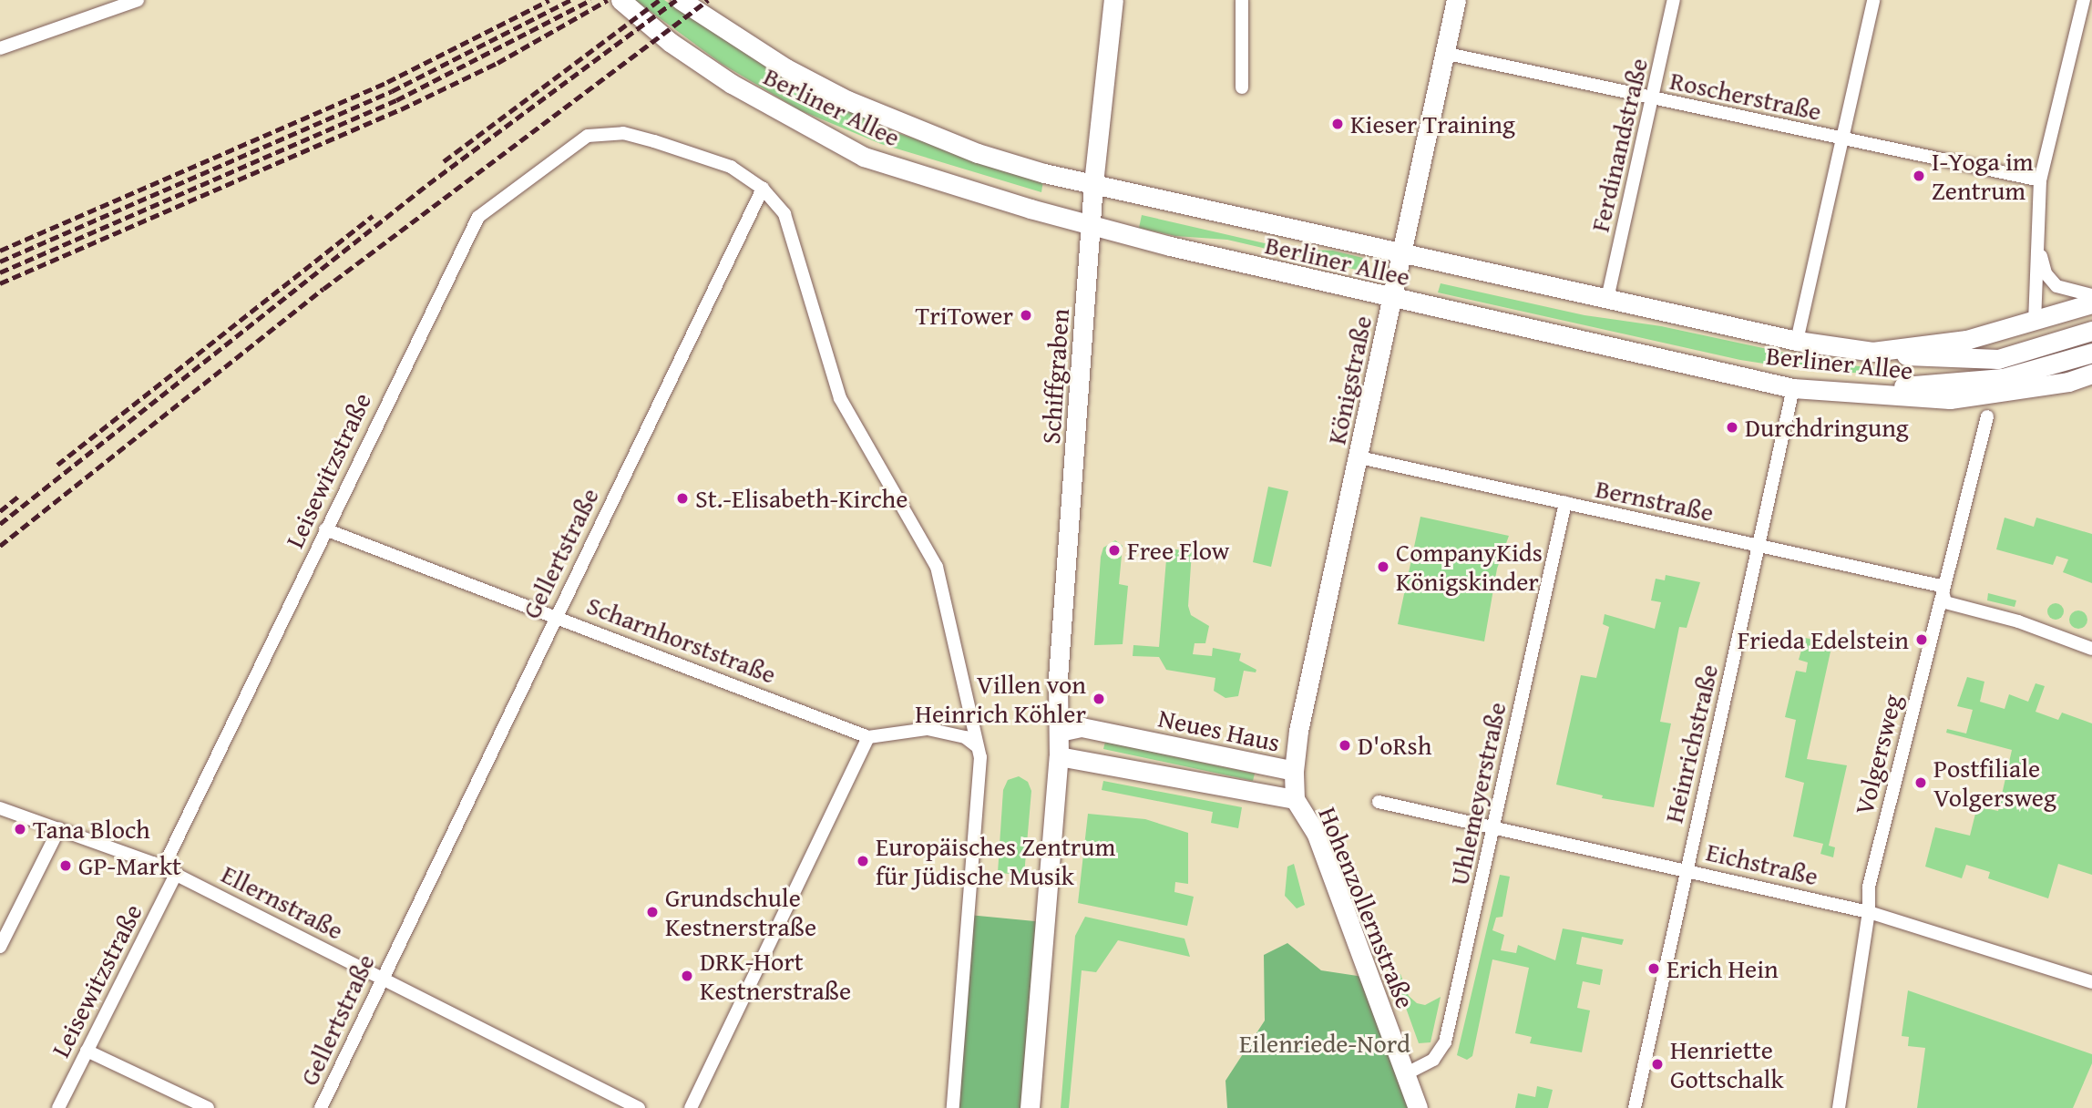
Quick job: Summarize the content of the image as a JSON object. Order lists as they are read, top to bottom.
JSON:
{
  "streets": {
    "main road": [
      "Berliner Allee",
      "Schiffgraben",
      "Königstraße",
      "Neues Haus",
      "Hohenzollernstraße"
    ],
    "street": [
      "Roscherstraße",
      "Ferdinandstraße",
      "Leisewitzstraße",
      "Bernstraße",
      "Gellertstraße",
      "Scharnhorststraße",
      "Heinrichstraße",
      "Volgersweg",
      "Uhlemeyerstraße",
      "Eichstraße",
      "Ellernstraße"
    ]
  },
  "crossings": [
    ["Roscherstraße", "Ferdinandstraße"],
    ["Roscherstraße", "Königstraße"],
    ["Berliner Allee", "Ferdinandstraße"],
    ["Berliner Allee", "Schiffgraben"],
    ["Berliner Allee", "Königstraße"],
    ["Berliner Allee", "Heinrichstraße"],
    ["Schiffgraben", "Neues Haus"],
    ["Königstraße", "Bernstraße"],
    ["Königstraße", "Neues Haus"],
    ["Leisewitzstraße", "Gellertstraße"],
    ["Leisewitzstraße", "Scharnhorststraße"],
    ["Leisewitzstraße", "Ellernstraße"],
    ["Bernstraße", "Heinrichstraße"],
    ["Bernstraße", "Volgersweg"],
    ["Bernstraße", "Uhlemeyerstraße"],
    ["Gellertstraße", "Scharnhorststraße"],
    ["Gellertstraße", "Ellernstraße"],
    ["Neues Haus", "Hohenzollernstraße"],
    ["Heinrichstraße", "Eichstraße"],
    ["Volgersweg", "Eichstraße"],
    ["Uhlemeyerstraße", "Eichstraße"],
    ["Uhlemeyerstraße", "Hohenzollernstraße"]
  ],
  "parks": ["Eilenriede-Nord"],
  "places": [
    "Kieser Training",
    "I-Yoga im Zentrum",
    "TriTower",
    "Durchdringung",
    "St.-Elisabeth-Kirche",
    "Free Flow",
    "CompanyKids Königskinder",
    "Frieda Edelstein",
    "Villen von Heinrich Köhler",
    "D'oRsh",
    "Postfiliale Volgersweg",
    "Tana Bloch",
    "Europäisches Zentrum für Jüdische Musik",
    "GP-Markt",
    "Grundschule Kestnerstraße",
    "Erich Hein",
    "DRK-Hort Kestnerstraße",
    "Henriette Gottschalk"
  ]
}
